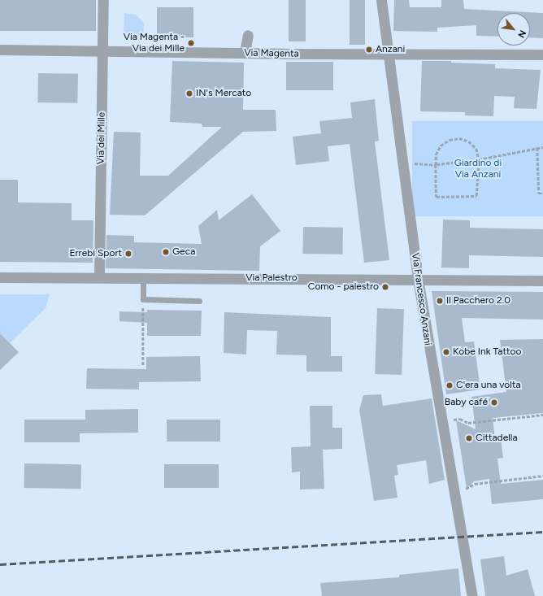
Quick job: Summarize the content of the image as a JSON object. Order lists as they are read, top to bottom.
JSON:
{
  "streets": {
    "street": [
      "Via Magenta",
      "Via dei Mille",
      "Via Palestro",
      "Via Francesco Anzani"
    ]
  },
  "crossings": [
    ["Via Magenta", "Via dei Mille"],
    ["Via Magenta", "Via Francesco Anzani"],
    ["Via dei Mille", "Via Palestro"],
    ["Via Palestro", "Via Francesco Anzani"]
  ],
  "parks": ["Giardino di Via Anzani"],
  "places": [
    "Via Magenta - Via dei Mille",
    "Anzani",
    "IN's Mercato",
    "Geca",
    "Errebi Sport",
    "Como - palestro",
    "Il Pacchero 2.0",
    "Kobe Ink Tattoo",
    "C'era una volta",
    "Baby café",
    "Cittadella"
  ],
  "north": "bottom right"
}
